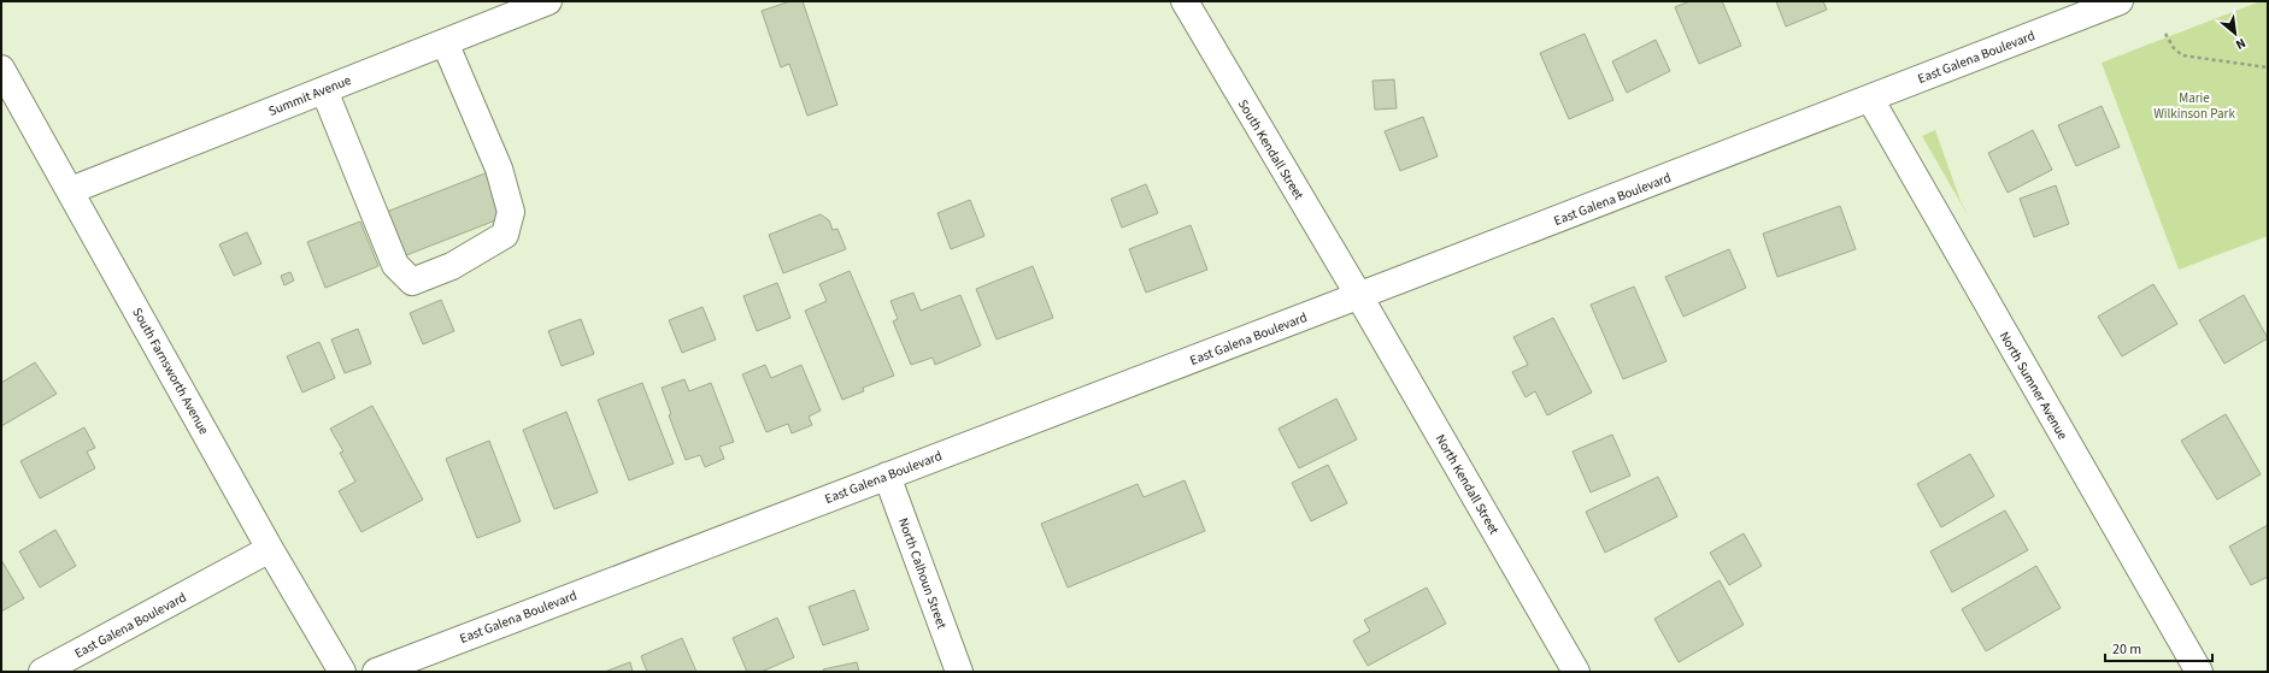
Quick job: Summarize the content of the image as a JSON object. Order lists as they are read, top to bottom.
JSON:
{
  "streets": {
    "street": [
      "East Galena Boulevard",
      "Summit Avenue",
      "South Kendall Street",
      "South Farnsworth Avenue",
      "North Sumner Avenue",
      "North Kendall Street",
      "North Calhoun Street"
    ]
  },
  "crossings": [
    ["East Galena Boulevard", "South Kendall Street"],
    ["East Galena Boulevard", "South Farnsworth Avenue"],
    ["East Galena Boulevard", "North Sumner Avenue"],
    ["East Galena Boulevard", "North Kendall Street"],
    ["East Galena Boulevard", "North Calhoun Street"],
    ["Summit Avenue", "South Farnsworth Avenue"],
    ["South Kendall Street", "North Kendall Street"]
  ],
  "parks": ["Marie Wilkinson Park"],
  "scale_bar": "20 m",
  "north": "bottom right"
}
